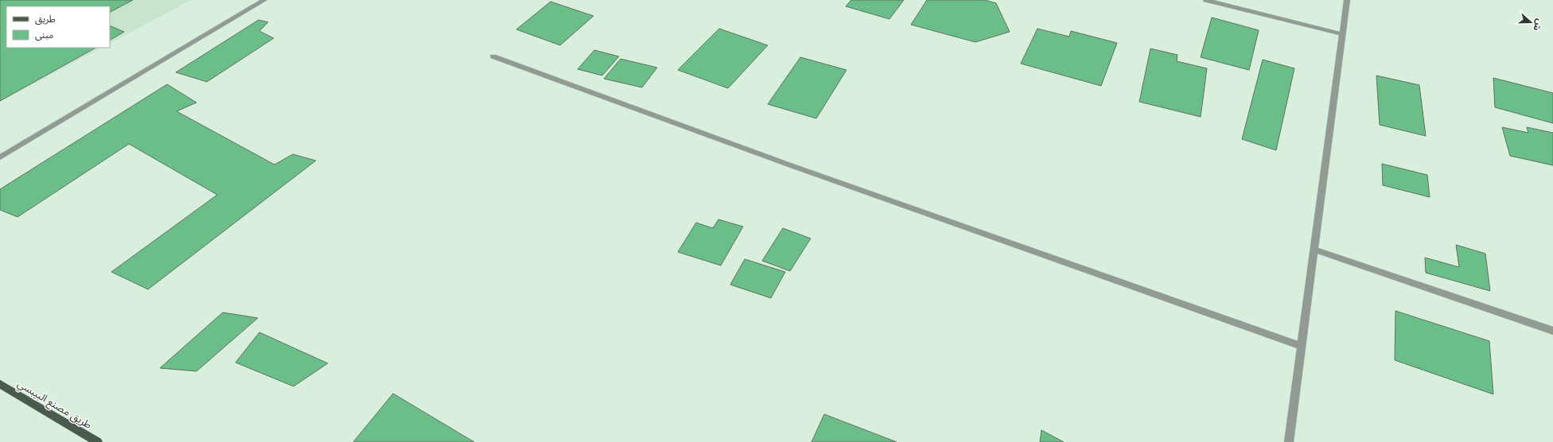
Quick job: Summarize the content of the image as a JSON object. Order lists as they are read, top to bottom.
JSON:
{
  "streets": {
    "main road": ["طريق مصنع البيبسي"]
  },
  "legend": ["طريق", "مبنى"],
  "north": "right"
}
